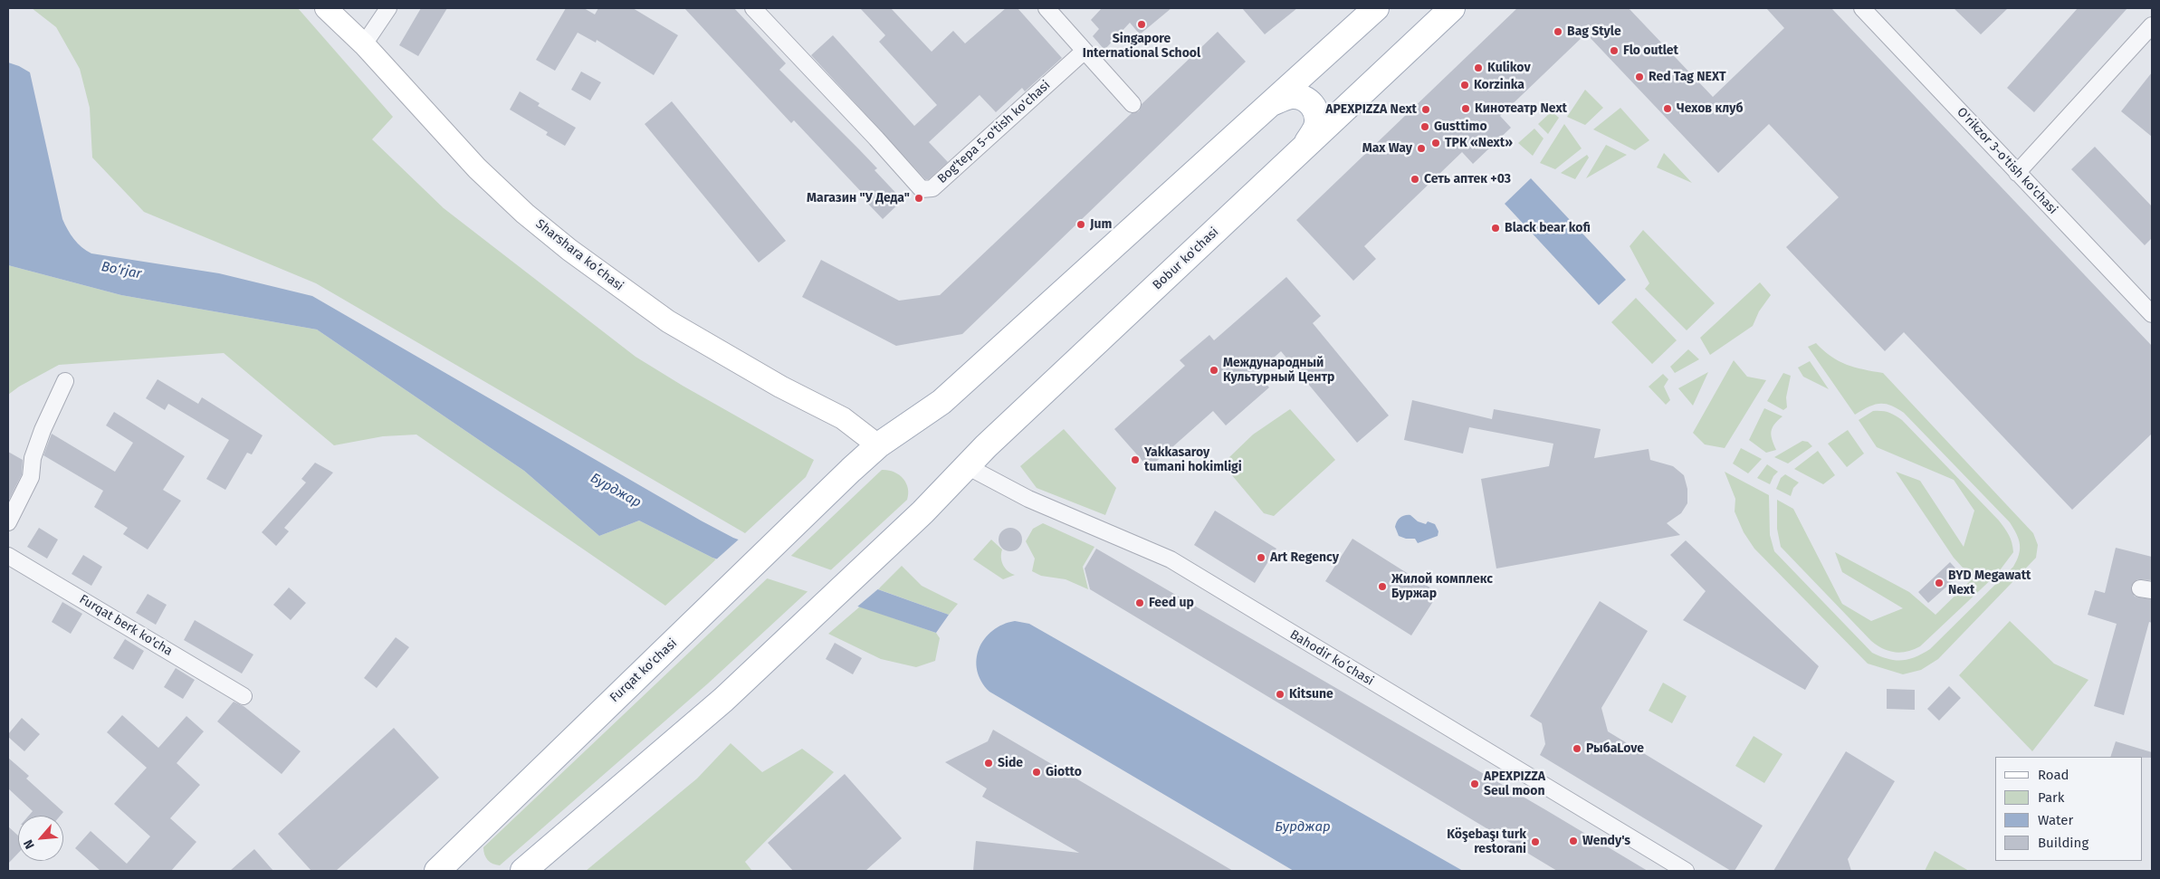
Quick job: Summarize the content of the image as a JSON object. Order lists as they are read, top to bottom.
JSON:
{
  "streets": {
    "main road": ["Bobur ko'chasi", "Furqat ko'chasi"],
    "street": [
      "Bog'tepa 5-o'tish ko'chasi",
      "O'rikzor 3-o'tish ko'chasi",
      "Sharshara koʻchasi",
      "Furqat berk ko'cha",
      "Bahodir koʻchasi"
    ]
  },
  "crossings": [
    ["Sharshara koʻchasi", "Furqat ko'chasi"],
    ["Bobur ko'chasi", "Bahodir koʻchasi"]
  ],
  "water": ["Bo‘rjar", "Бурджар"],
  "places": [
    "Singapore International School",
    "Bag Style",
    "Flo outlet",
    "Kulikov",
    "Red Tag NEXT",
    "Korzinka",
    "Кинотеатр Next",
    "Чехов клуб",
    "APEXPIZZA Next",
    "Gusttimo",
    "ТРК «Next»",
    "Max Way",
    "Сеть аптек +03",
    "Магазин \"У Деда\"",
    "Jum",
    "Black bear kofi",
    "Международный Культурный Центр",
    "Yakkasaroy tumani hokimligi",
    "Art Regency",
    "BYD Megawatt Next",
    "Жилой комплекс Буржар",
    "Feed up",
    "Kitsune",
    "РыбаLove",
    "Side",
    "Giotto",
    "APEXPIZZA Seul moon",
    "Wendy's",
    "Köşebaşı turk restorani"
  ],
  "legend": [
    "Road",
    "Park",
    "Water",
    "Building"
  ],
  "north": "bottom left"
}
